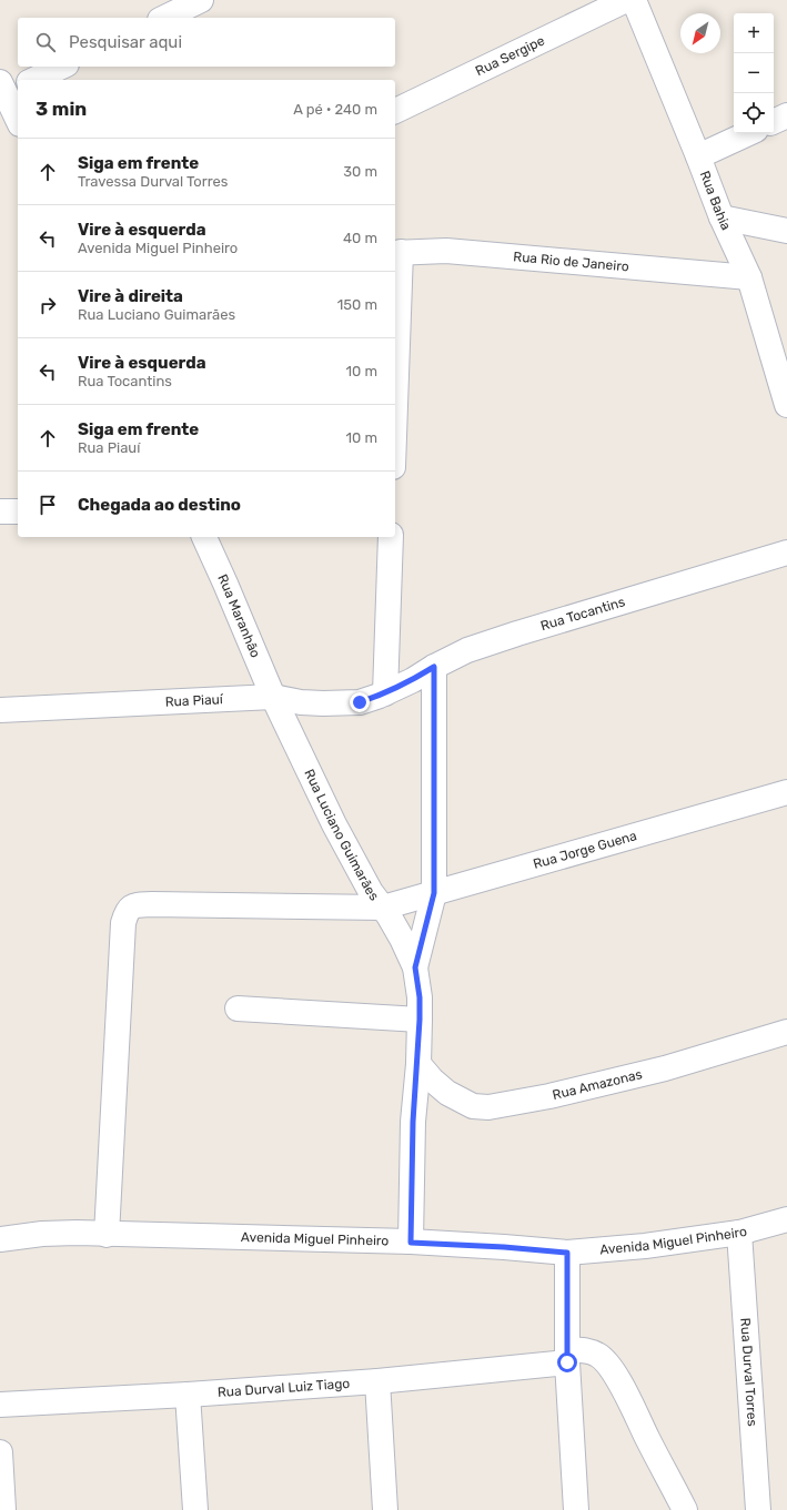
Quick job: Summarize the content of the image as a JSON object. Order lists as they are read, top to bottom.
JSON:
{
  "streets": {
    "street": [
      "Rua Sergipe",
      "Rua Bahia",
      "Rua Rio de Janeiro",
      "Rua Tocantins",
      "Rua Maranhão",
      "Rua Piauí",
      "Rua Luciano Guimarães",
      "Rua Jorge Guena",
      "Rua Amazonas",
      "Avenida Miguel Pinheiro",
      "Rua Durval Torres",
      "Rua Durval Luiz Tiago"
    ]
  },
  "crossings": [
    ["Rua Bahia", "Rua Rio de Janeiro"],
    ["Rua Tocantins", "Rua Piauí"],
    ["Rua Tocantins", "Rua Luciano Guimarães"],
    ["Rua Maranhão", "Rua Piauí"],
    ["Rua Maranhão", "Rua Luciano Guimarães"],
    ["Rua Piauí", "Rua Luciano Guimarães"],
    ["Rua Luciano Guimarães", "Rua Jorge Guena"],
    ["Rua Luciano Guimarães", "Rua Amazonas"],
    ["Rua Luciano Guimarães", "Avenida Miguel Pinheiro"],
    ["Rua Jorge Guena", "Avenida Miguel Pinheiro"],
    ["Avenida Miguel Pinheiro", "Rua Durval Torres"]
  ],
  "north": "bottom left",
  "page": {
    "map_buttons": ["+", "−"],
    "search": "Pesquisar aqui",
    "heading": ["3 min", "A pé · 240 m"],
    "list": [
      ["Siga em frente", "Travessa Durval Torres", "30 m"],
      ["Vire à esquerda", "Avenida Miguel Pinheiro", "40 m"],
      ["Vire à direita", "Rua Luciano Guimarães", "150 m"],
      ["Vire à esquerda", "Rua Tocantins", "10 m"],
      ["Siga em frente", "Rua Piauí", "10 m"],
      "Chegada ao destino"
    ]
  }
}
